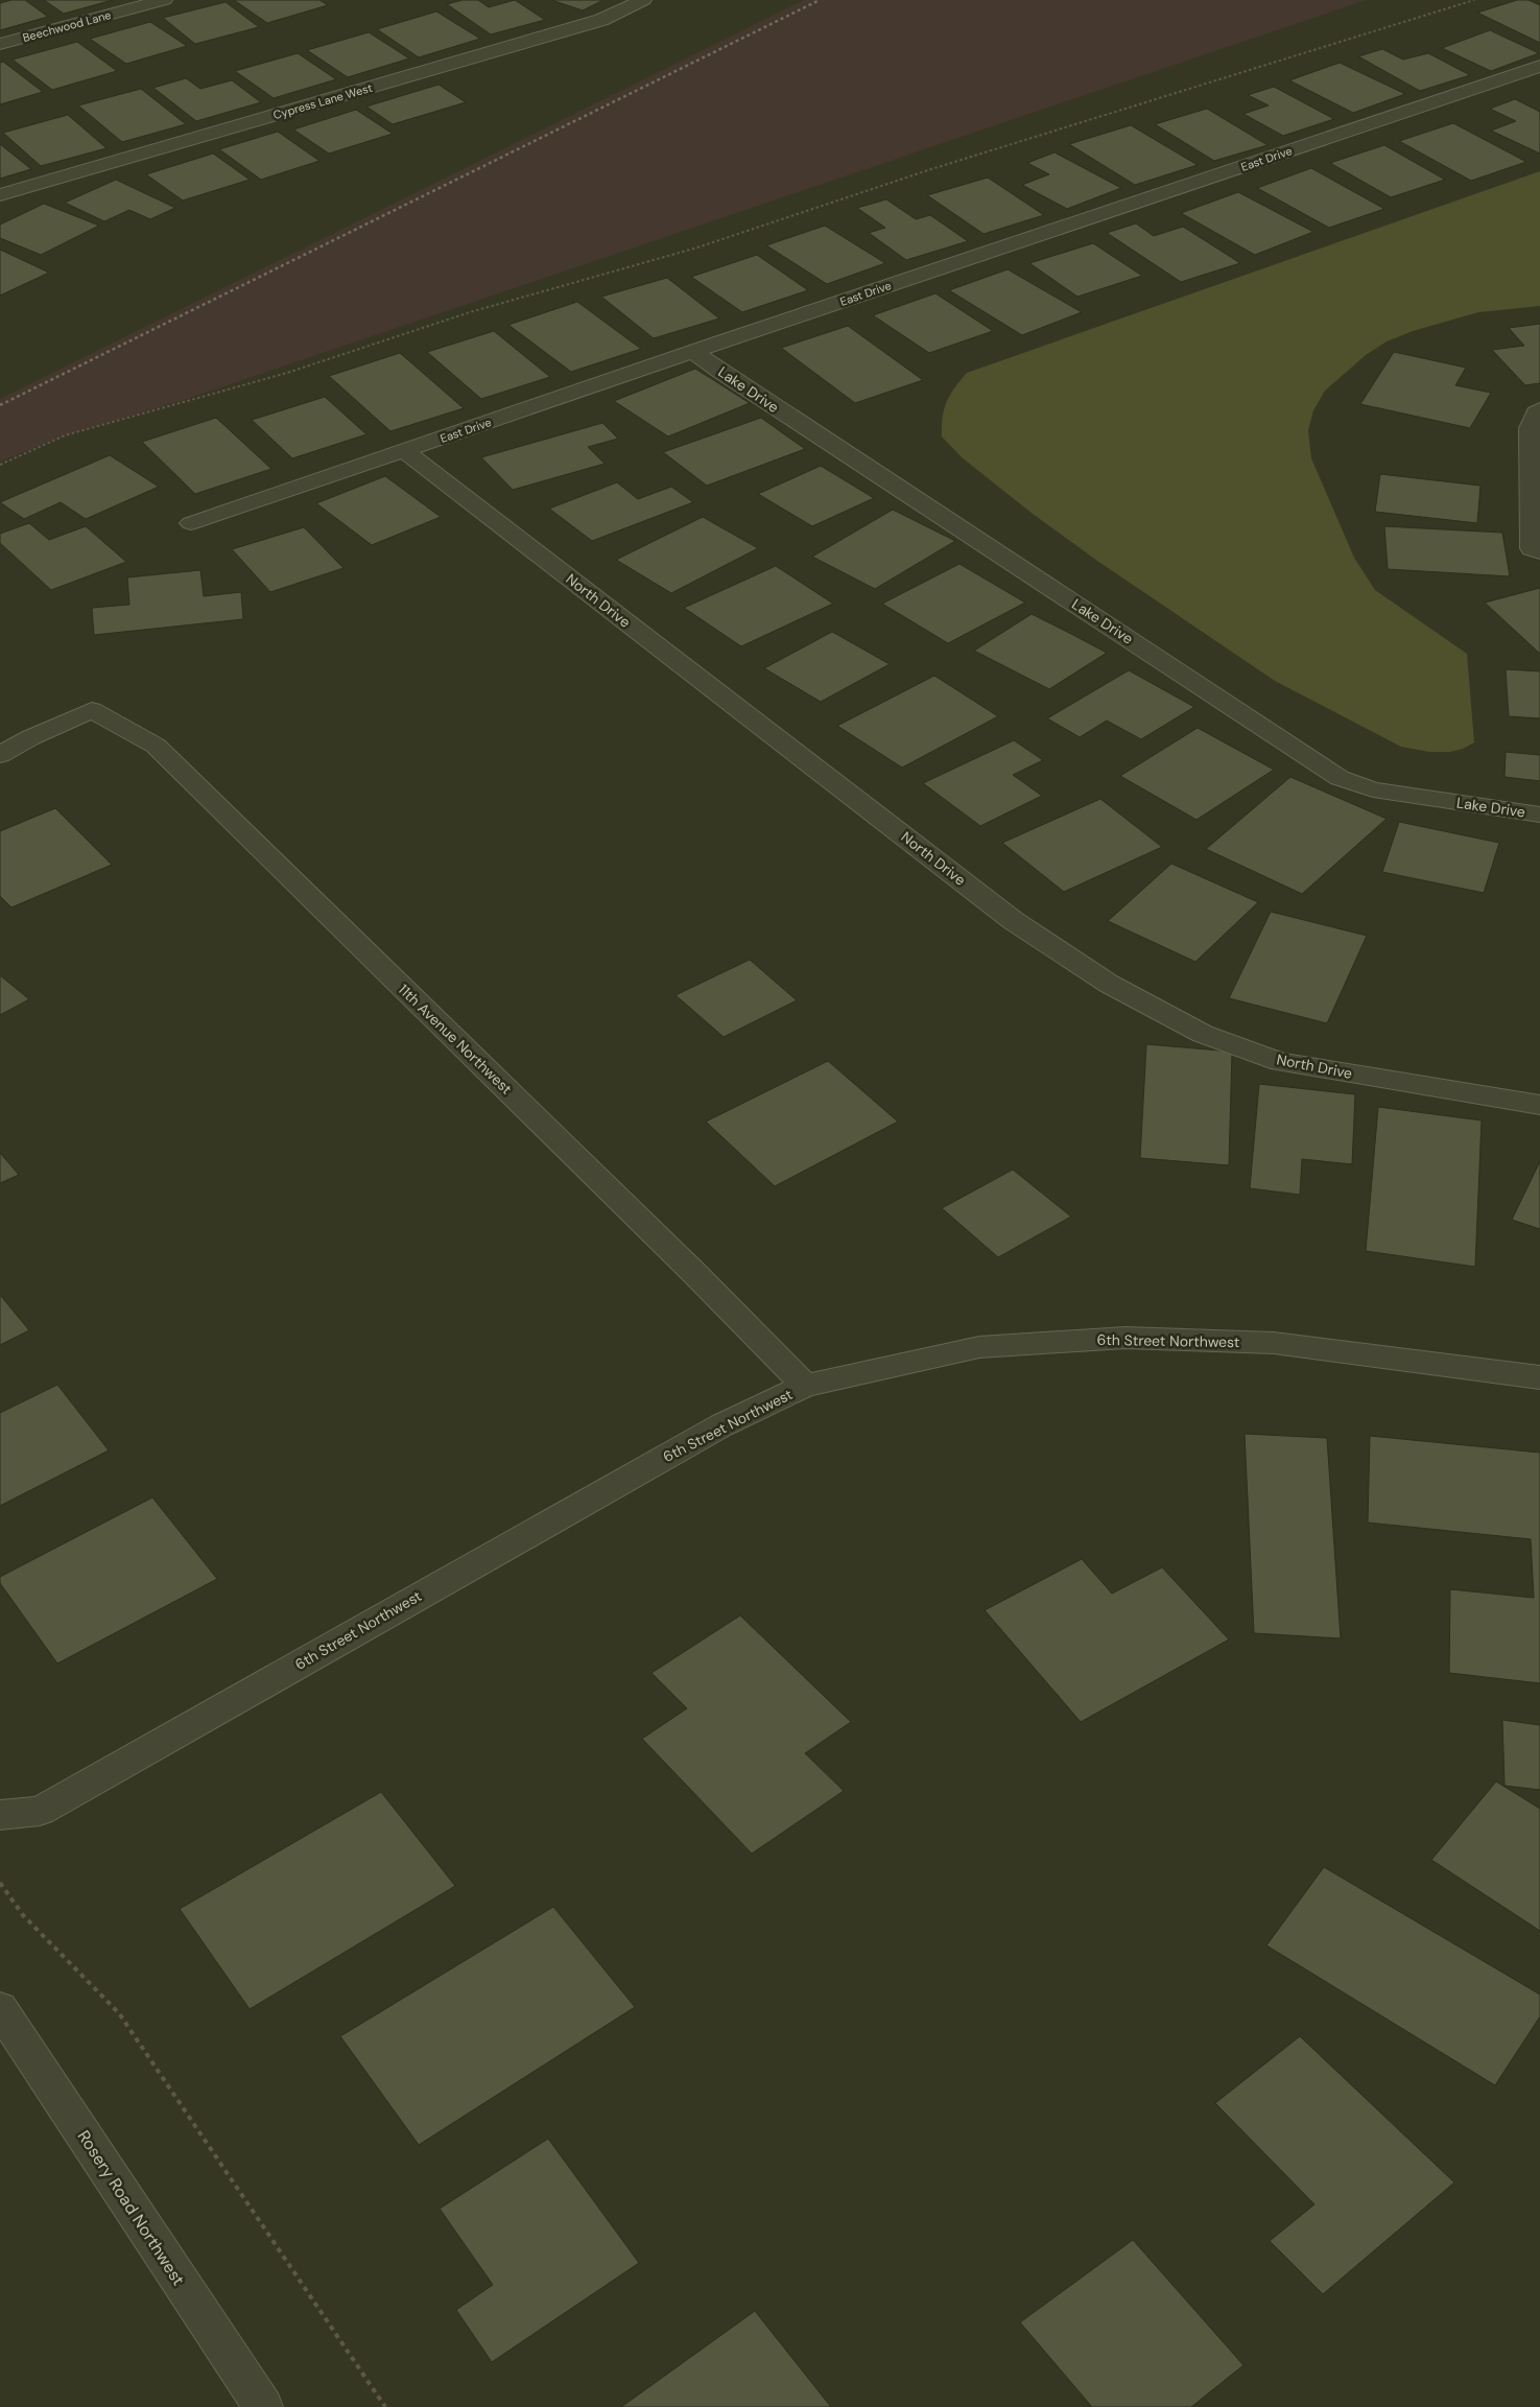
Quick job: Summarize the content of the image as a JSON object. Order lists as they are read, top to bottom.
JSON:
{
  "streets": {
    "street": [
      "Beechwood Lane",
      "Cypress Lane West",
      "East Drive",
      "Lake Drive",
      "North Drive",
      "11th Avenue Northwest",
      "6th Street Northwest",
      "Rosery Road Northwest"
    ]
  },
  "crossings": [
    ["East Drive", "Lake Drive"],
    ["East Drive", "North Drive"],
    ["11th Avenue Northwest", "6th Street Northwest"]
  ]
}
